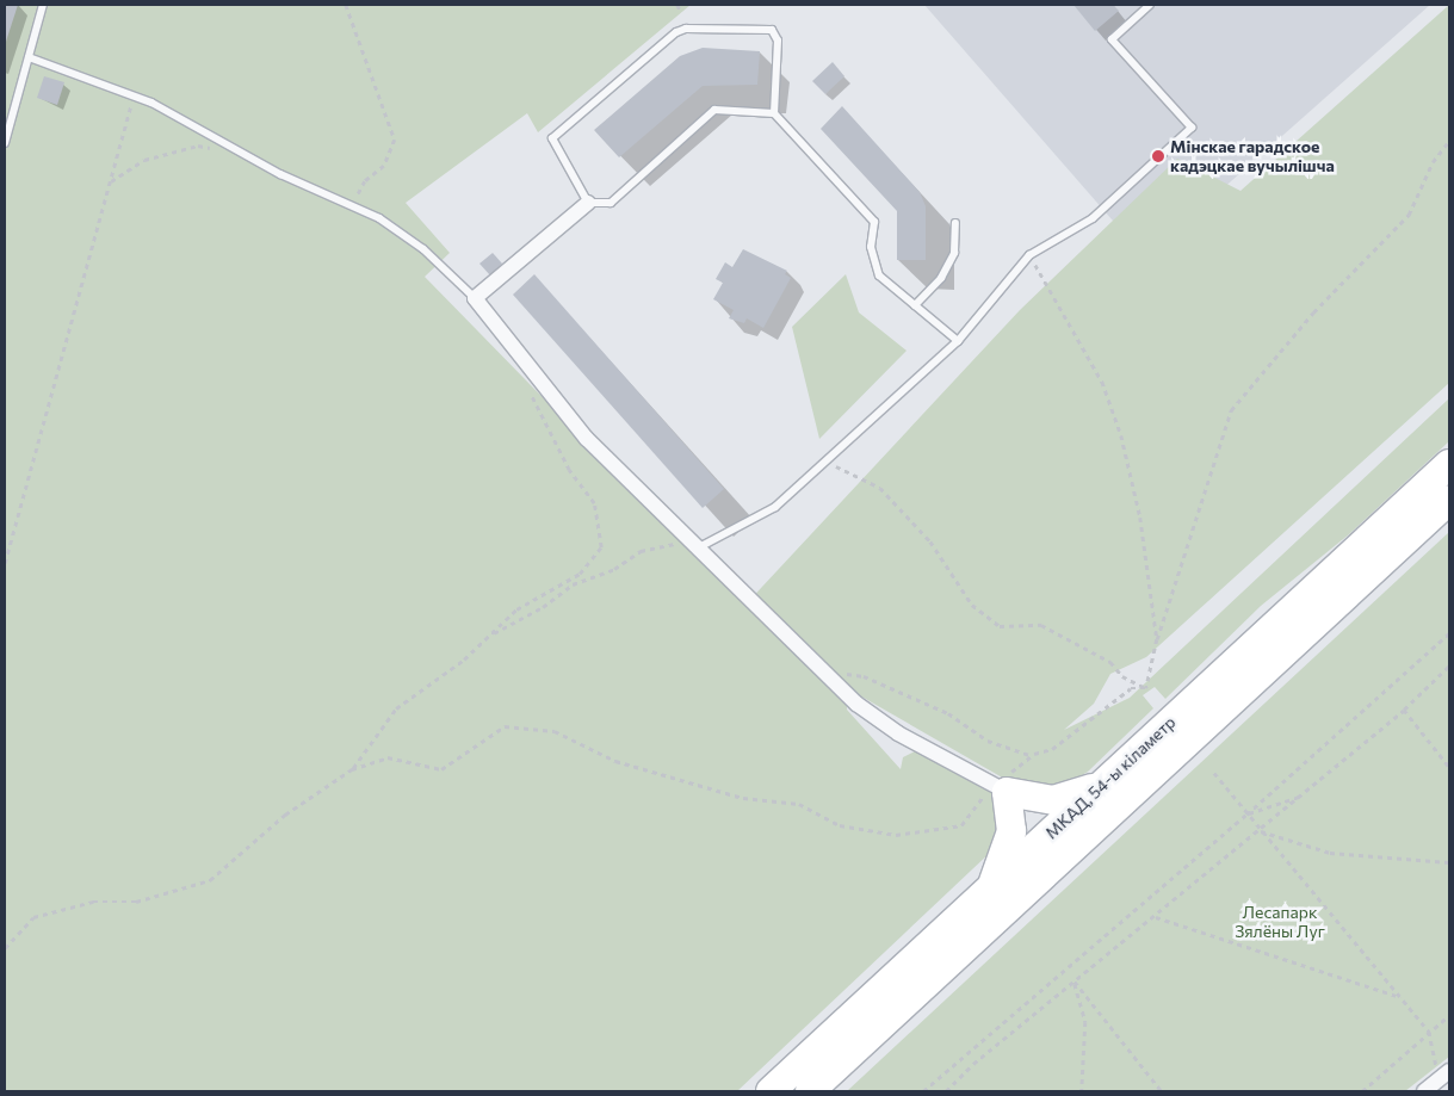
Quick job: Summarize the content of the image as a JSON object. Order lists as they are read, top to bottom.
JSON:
{
  "streets": {
    "highway": ["МКАД, 54-ы кіламетр"]
  },
  "parks": ["Лесапарк Зялёны Луг"],
  "places": ["Мінскае гарадское кадэцкае вучылішча"]
}
